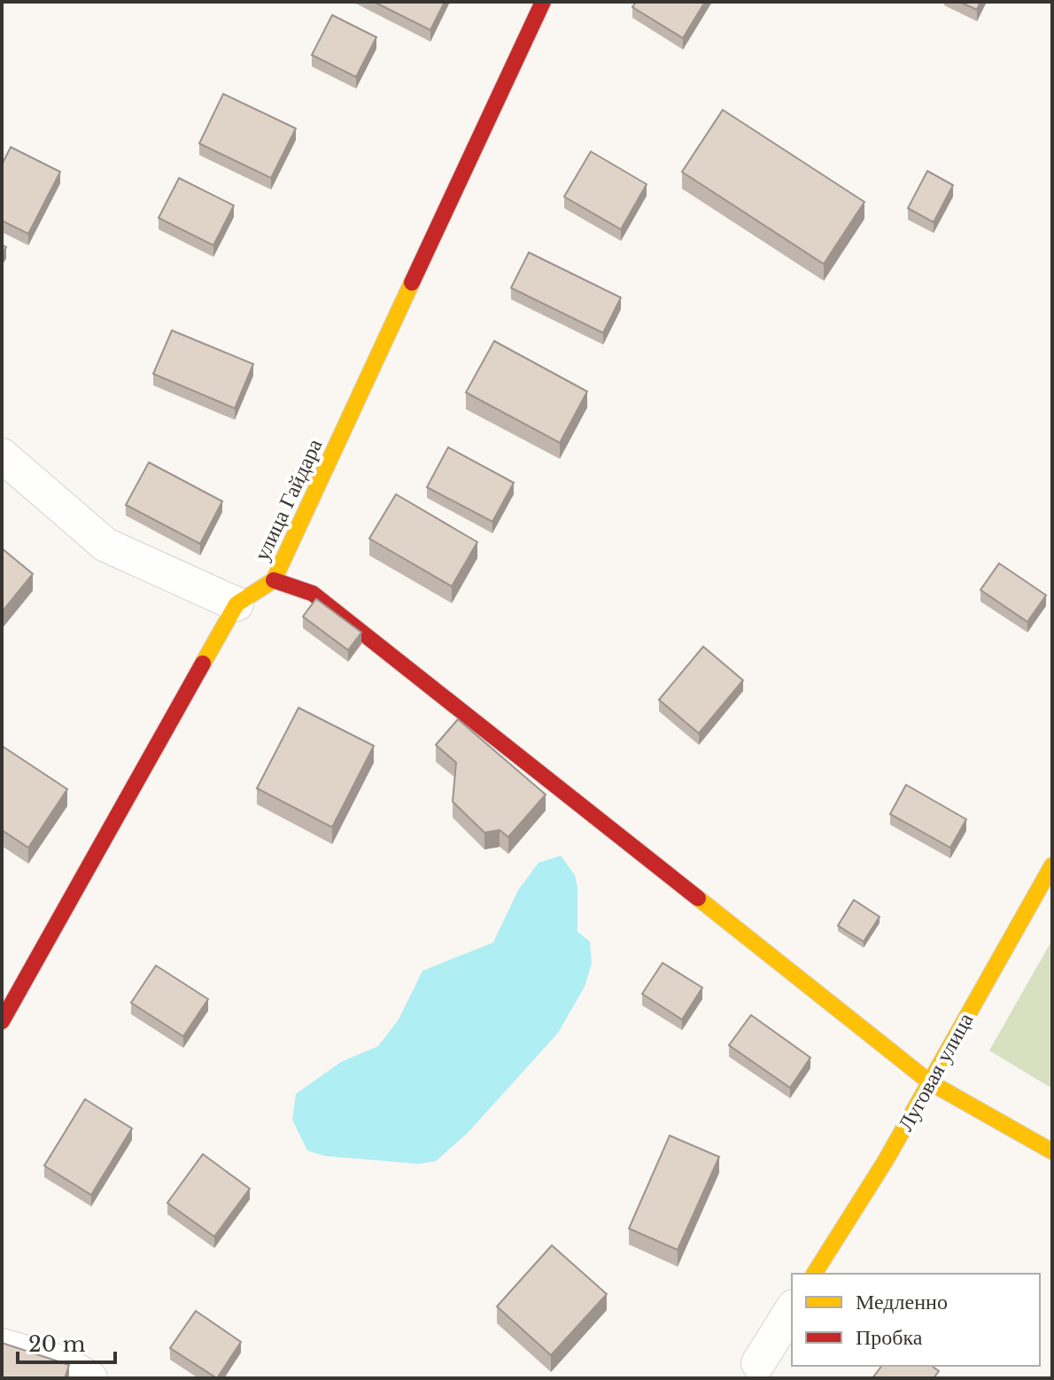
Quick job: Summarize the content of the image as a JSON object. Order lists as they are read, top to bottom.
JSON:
{
  "streets": {
    "street": ["улица Гайдара", "Луговая улица"]
  },
  "legend": ["Медленно", "Пробка"],
  "scale_bar": "20 m"
}
